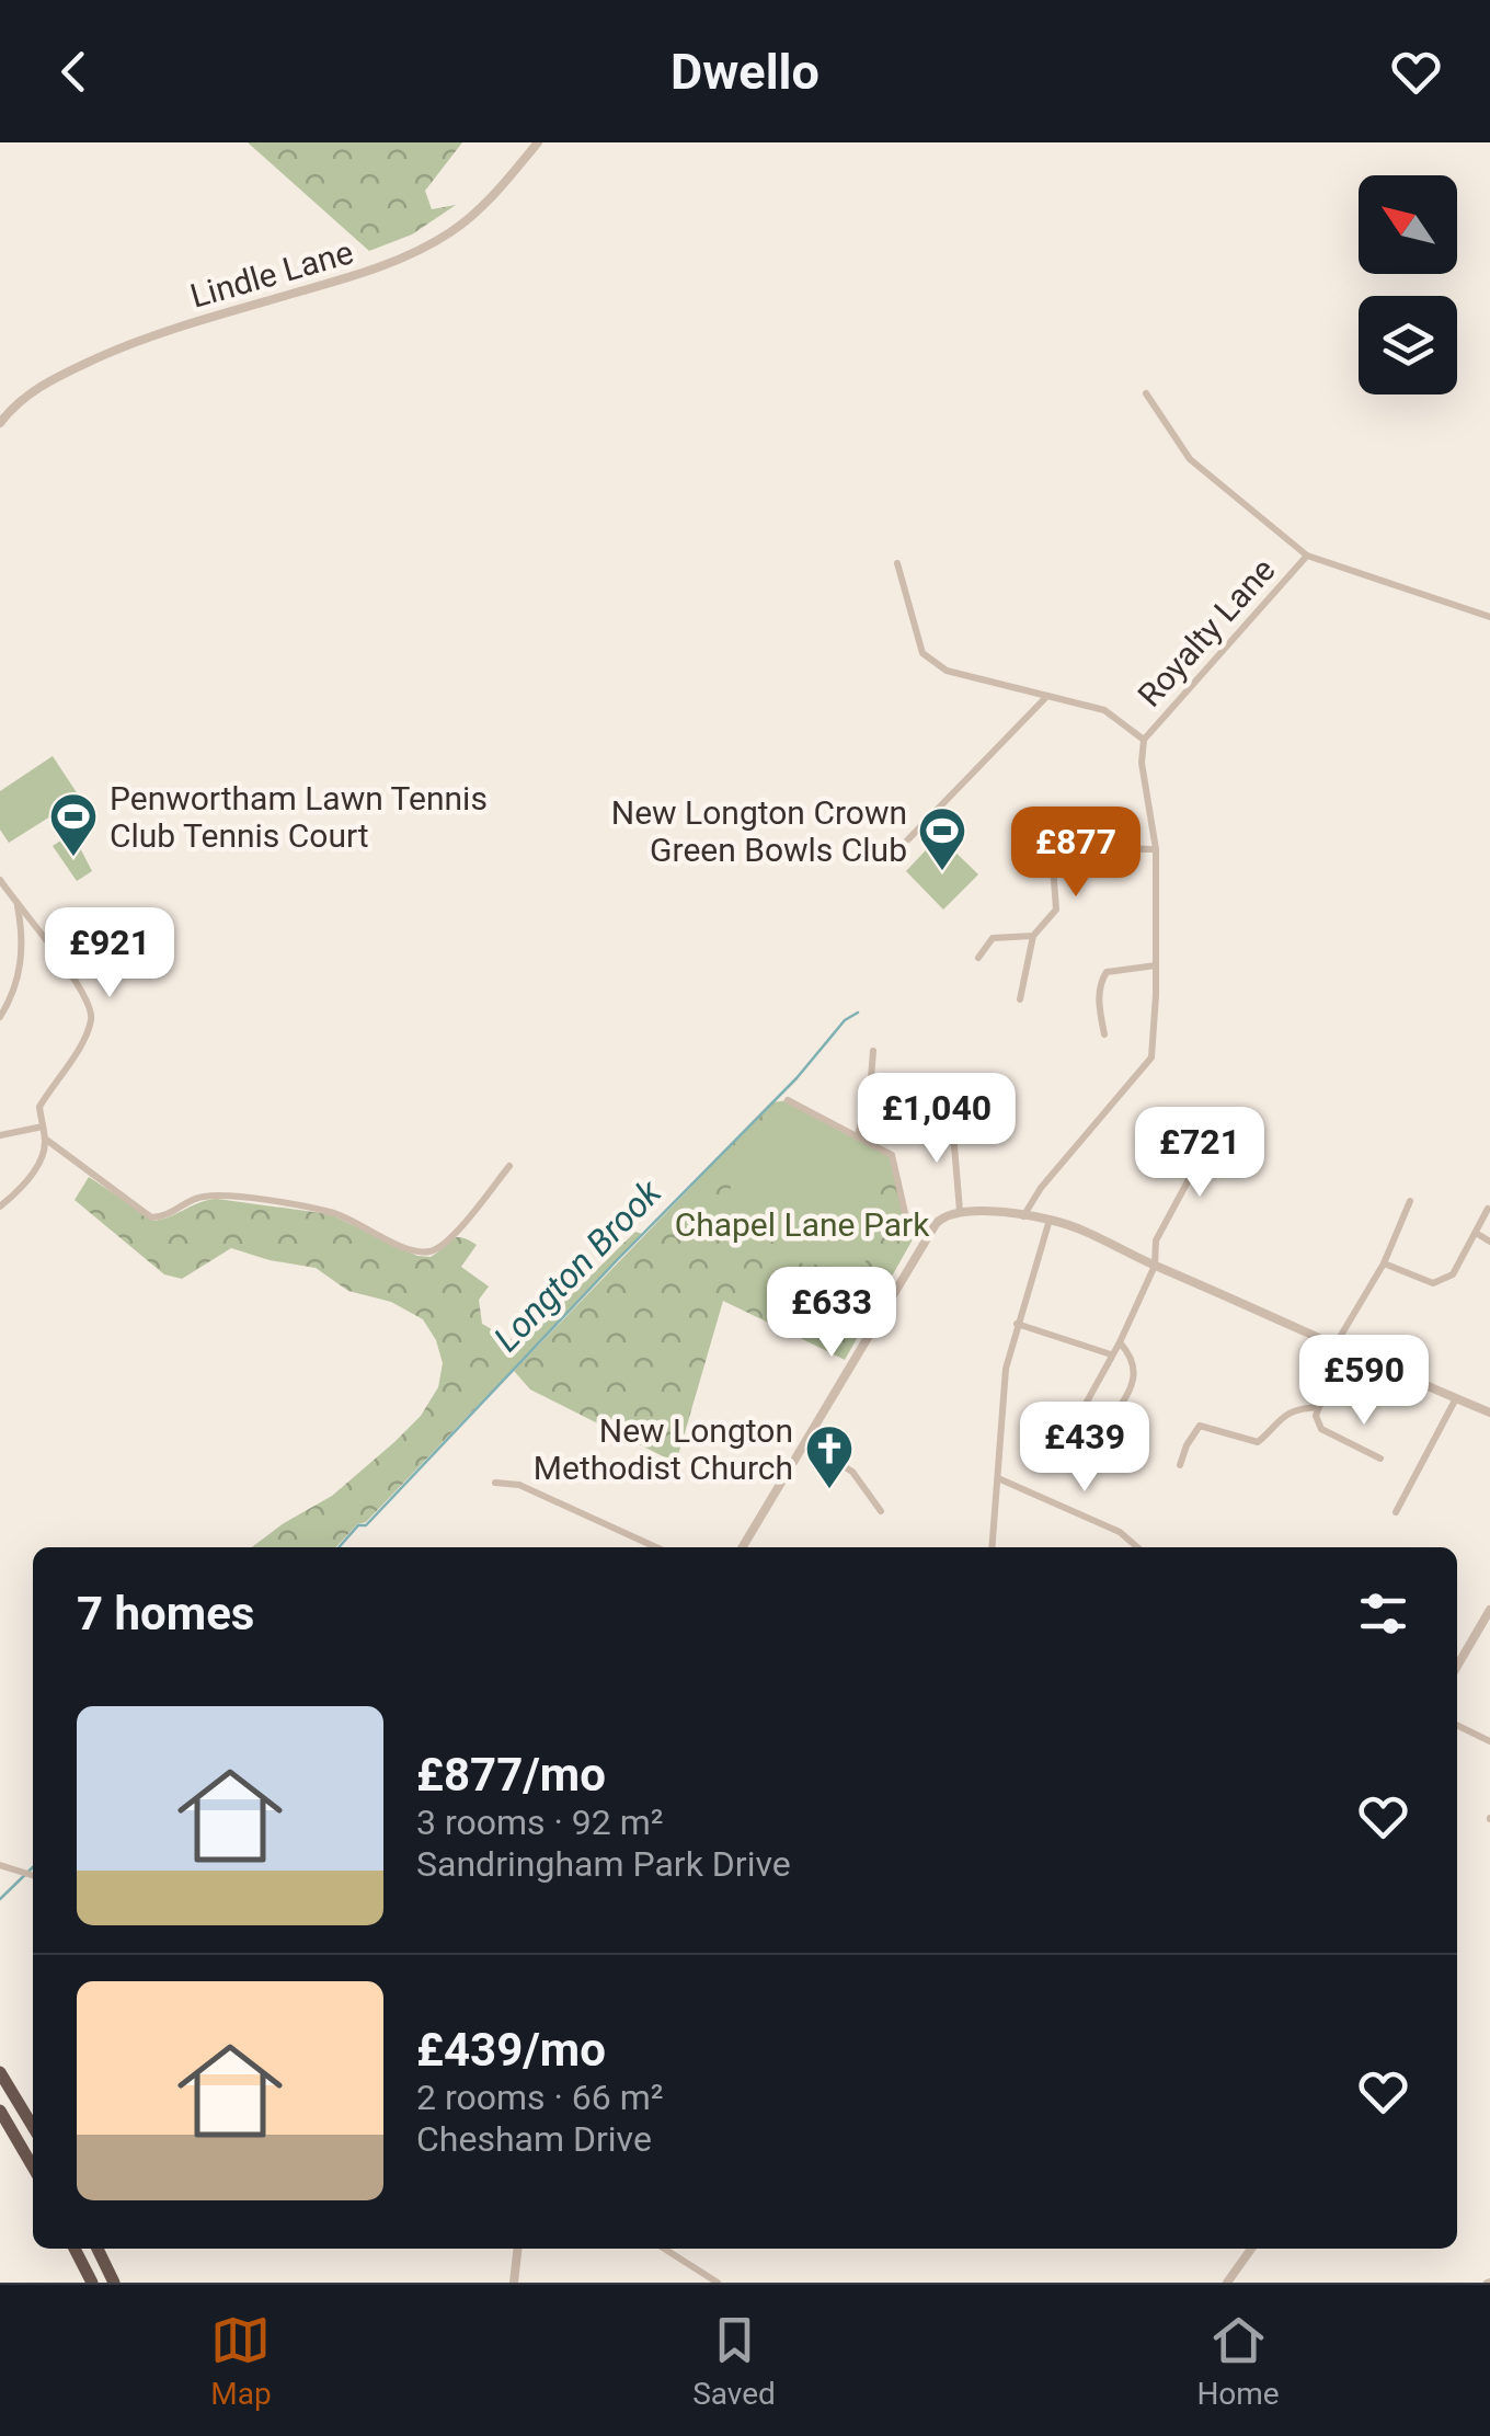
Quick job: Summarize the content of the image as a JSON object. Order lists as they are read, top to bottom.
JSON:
{
  "streets": {
    "street": ["Lindle Lane", "Royalty Lane"]
  },
  "water": ["Longton Brook"],
  "parks": ["Chapel Lane Park"],
  "places": {
    "sports": ["Penwortham Lawn Tennis Club Tennis Court", "New Longton Crown Green Bowls Club"],
    "church": ["New Longton Methodist Church"]
  },
  "north": "top left",
  "page": {
    "header": "Dwello",
    "price": [
      "£877",
      "£921",
      "£1,040",
      "£721",
      "£633",
      "£590",
      "£439"
    ],
    "heading": "7 homes",
    "list": [
      {
        "name": "£877/mo",
        "note": "3 rooms · 92 m² · Sandringham Park Drive"
      },
      {
        "name": "£439/mo",
        "note": "2 rooms · 66 m² · Chesham Drive"
      }
    ],
    "tabs": ["Map", "Saved", "Home"]
  }
}
